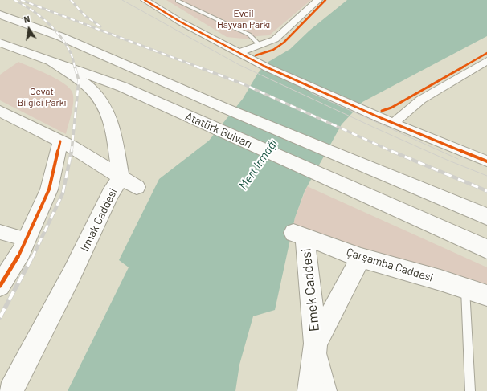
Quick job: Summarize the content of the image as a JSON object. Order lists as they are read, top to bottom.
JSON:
{
  "streets": {
    "main road": [
      "Atatürk Bulvarı",
      "Irmak Caddesi",
      "Çarşamba Caddesi",
      "Emek Caddesi"
    ]
  },
  "crossings": [
    ["Atatürk Bulvarı", "Irmak Caddesi"],
    ["Çarşamba Caddesi", "Emek Caddesi"]
  ],
  "water": ["Mert Irmağı"],
  "parks": ["Evcil Hayvan Parkı", "Cevat Bilgici Parkı"],
  "north": "top"
}
